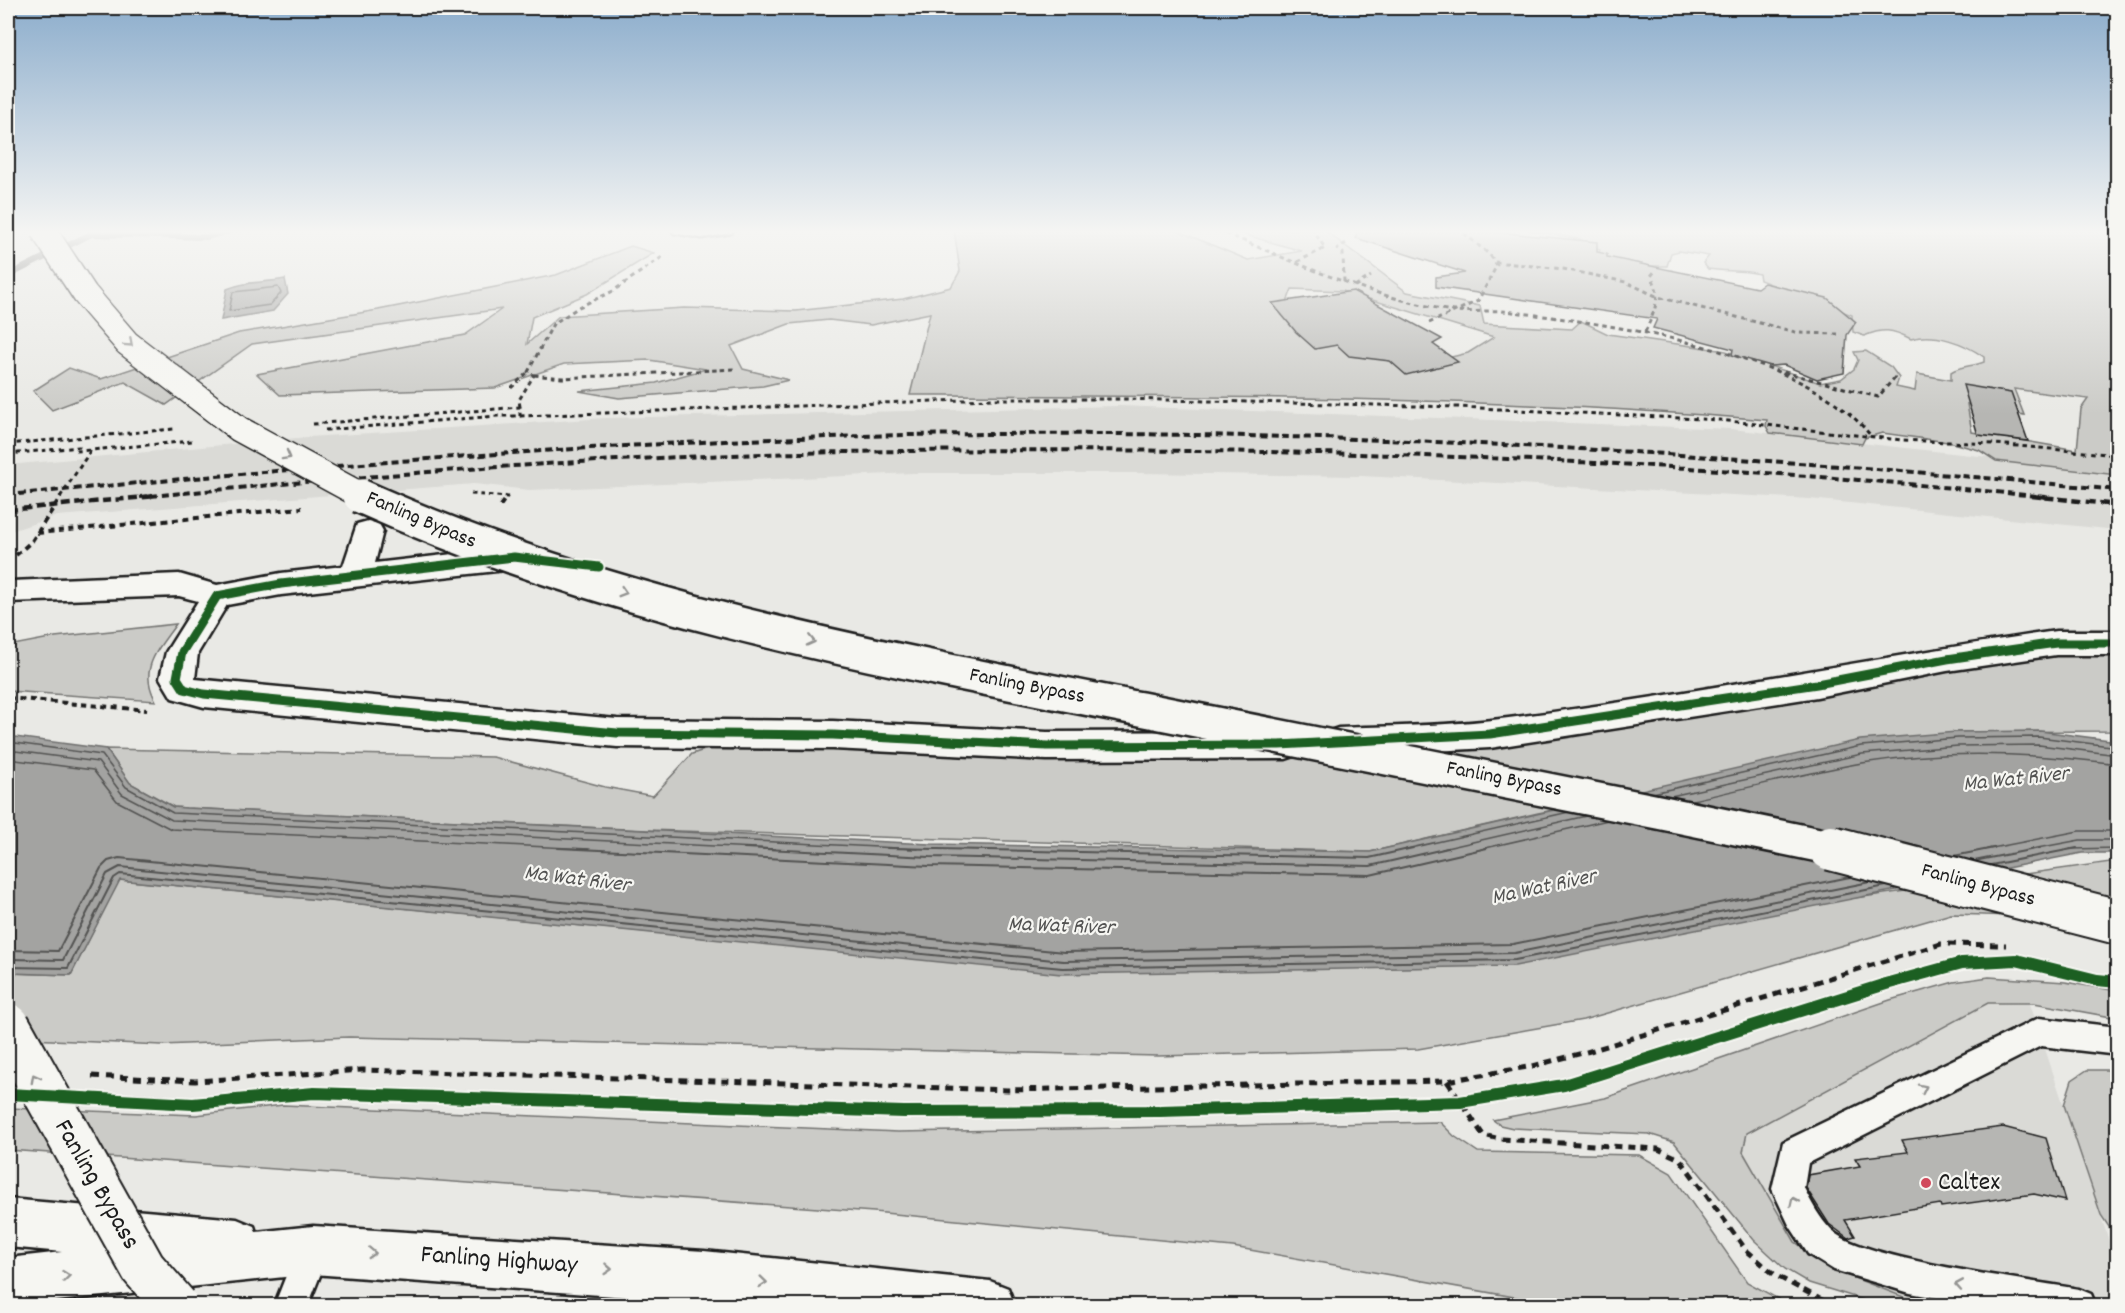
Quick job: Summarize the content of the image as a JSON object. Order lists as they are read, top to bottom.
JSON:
{
  "streets": {
    "main road": ["Fanling Bypass", "Fanling Highway"]
  },
  "water": ["Ma Wat River"],
  "places": ["Caltex"]
}
